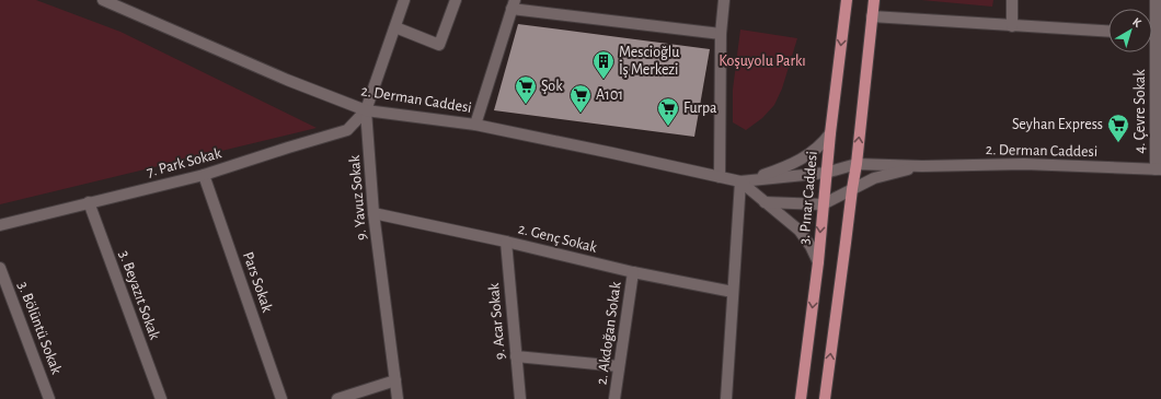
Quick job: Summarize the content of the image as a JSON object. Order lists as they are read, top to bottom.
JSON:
{
  "streets": {
    "main road": ["3. Pınar Caddesi"],
    "street": [
      "2. Derman Caddesi",
      "4. Çevre Sokak",
      "7. Park Sokak",
      "9. Yavuz Sokak",
      "2. Genç Sokak",
      "Pars Sokak",
      "3. Beyazıt Sokak",
      "9. Acar Sokak",
      "3. Bölüntü Sokak",
      "2. Akdoğan Sokak"
    ]
  },
  "crossings": [
    ["2. Derman Caddesi", "4. Çevre Sokak"],
    ["2. Derman Caddesi", "7. Park Sokak"],
    ["2. Derman Caddesi", "9. Yavuz Sokak"],
    ["7. Park Sokak", "9. Yavuz Sokak"],
    ["7. Park Sokak", "Pars Sokak"],
    ["7. Park Sokak", "3. Beyazıt Sokak"],
    ["9. Yavuz Sokak", "2. Genç Sokak"],
    ["2. Genç Sokak", "9. Acar Sokak"],
    ["2. Genç Sokak", "2. Akdoğan Sokak"]
  ],
  "parks": ["Koşuyolu Parkı"],
  "places": {
    "building": ["Mescioğlu İş Merkezi"],
    "supermarket": [
      "Şok",
      "A101",
      "Furpa",
      "Seyhan Express"
    ]
  },
  "north": "top right"
}
